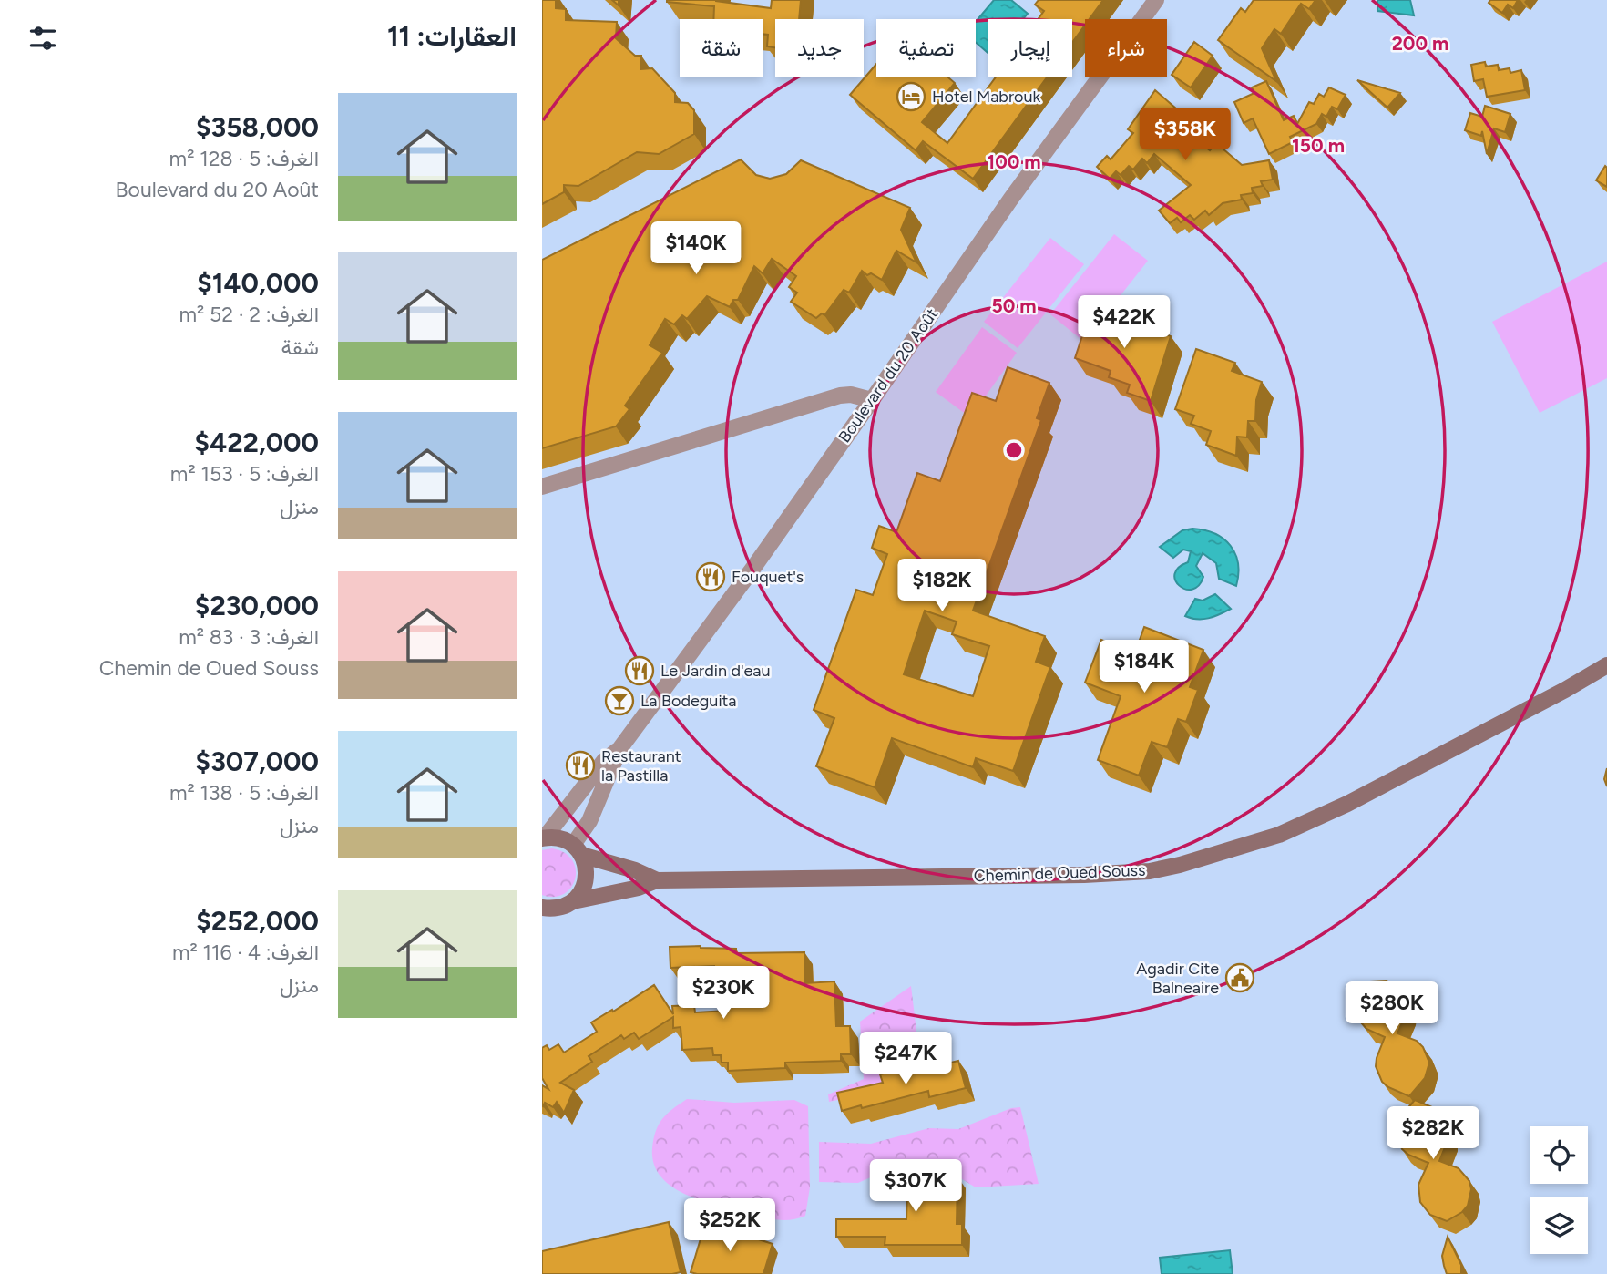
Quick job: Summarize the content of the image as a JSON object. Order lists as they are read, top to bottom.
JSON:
{
  "streets": {
    "street": ["Boulevard du 20 Août", "Chemin de Oued Souss"]
  },
  "crossings": [
    ["Boulevard du 20 Août", "Chemin de Oued Souss"]
  ],
  "places": {
    "hotel": ["Hotel Mabrouk"],
    "restaurant": ["Fouquet's", "Le Jardin d'eau", "Restaurant la Pastilla"],
    "bar": ["La Bodeguita"],
    "public building": ["Agadir Cite Balneaire"]
  },
  "page": {
    "heading": "العقارات: 11",
    "chip": [
      "شراء",
      "إيجار",
      "تصفية",
      "جديد",
      "شقة"
    ],
    "list": [
      {
        "name": "$358,000",
        "note": "الغرف: 5 · 128 m² · Boulevard du 20 Août"
      },
      {
        "name": "$140,000",
        "note": "الغرف: 2 · 52 m² · شقة"
      },
      {
        "name": "$422,000",
        "note": "الغرف: 5 · 153 m² · منزل"
      },
      {
        "name": "$230,000",
        "note": "الغرف: 3 · 83 m² · Chemin de Oued Souss"
      },
      {
        "name": "$307,000",
        "note": "الغرف: 5 · 138 m² · منزل"
      },
      {
        "name": "$252,000",
        "note": "الغرف: 4 · 116 m² · منزل"
      }
    ],
    "price": [
      "$358K",
      "$140K",
      "$422K",
      "$182K",
      "$184K",
      "$230K",
      "$280K",
      "$247K",
      "$282K",
      "$307K",
      "$252K"
    ]
  },
  "rings": [
    "200 m",
    "150 m",
    "100 m",
    "50 m"
  ]
}
